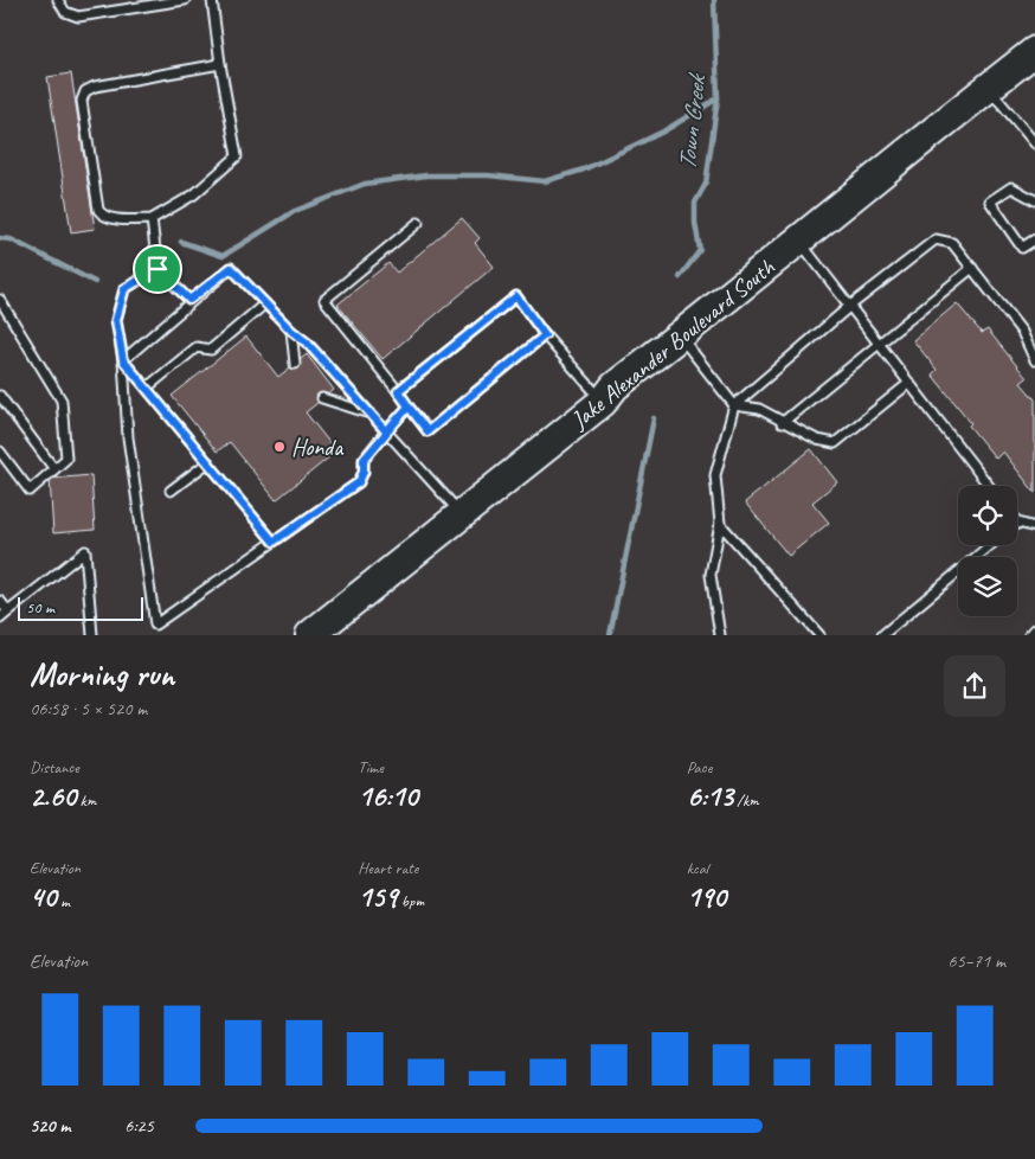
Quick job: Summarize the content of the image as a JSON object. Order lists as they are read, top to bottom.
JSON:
{
  "streets": {
    "highway": ["Jake Alexander Boulevard South"]
  },
  "water": ["Town Creek"],
  "places": ["Honda"],
  "scale_bar": "50 m",
  "page": {
    "scale": "50 m",
    "heading": ["Morning run", "06:58 · 5 × 520 m"],
    "stats": [
      ["Distance", "2.60 km"],
      ["Time", "16:10"],
      ["Pace", "6:13 /km"],
      ["Elevation", "40 m"],
      ["Heart rate", "159 bpm"],
      ["kcal", "190"]
    ],
    "chart": ["Elevation", "65–71 m"],
    "list": [
      {
        "name": "520 m",
        "note": "6:25"
      }
    ]
  }
}
